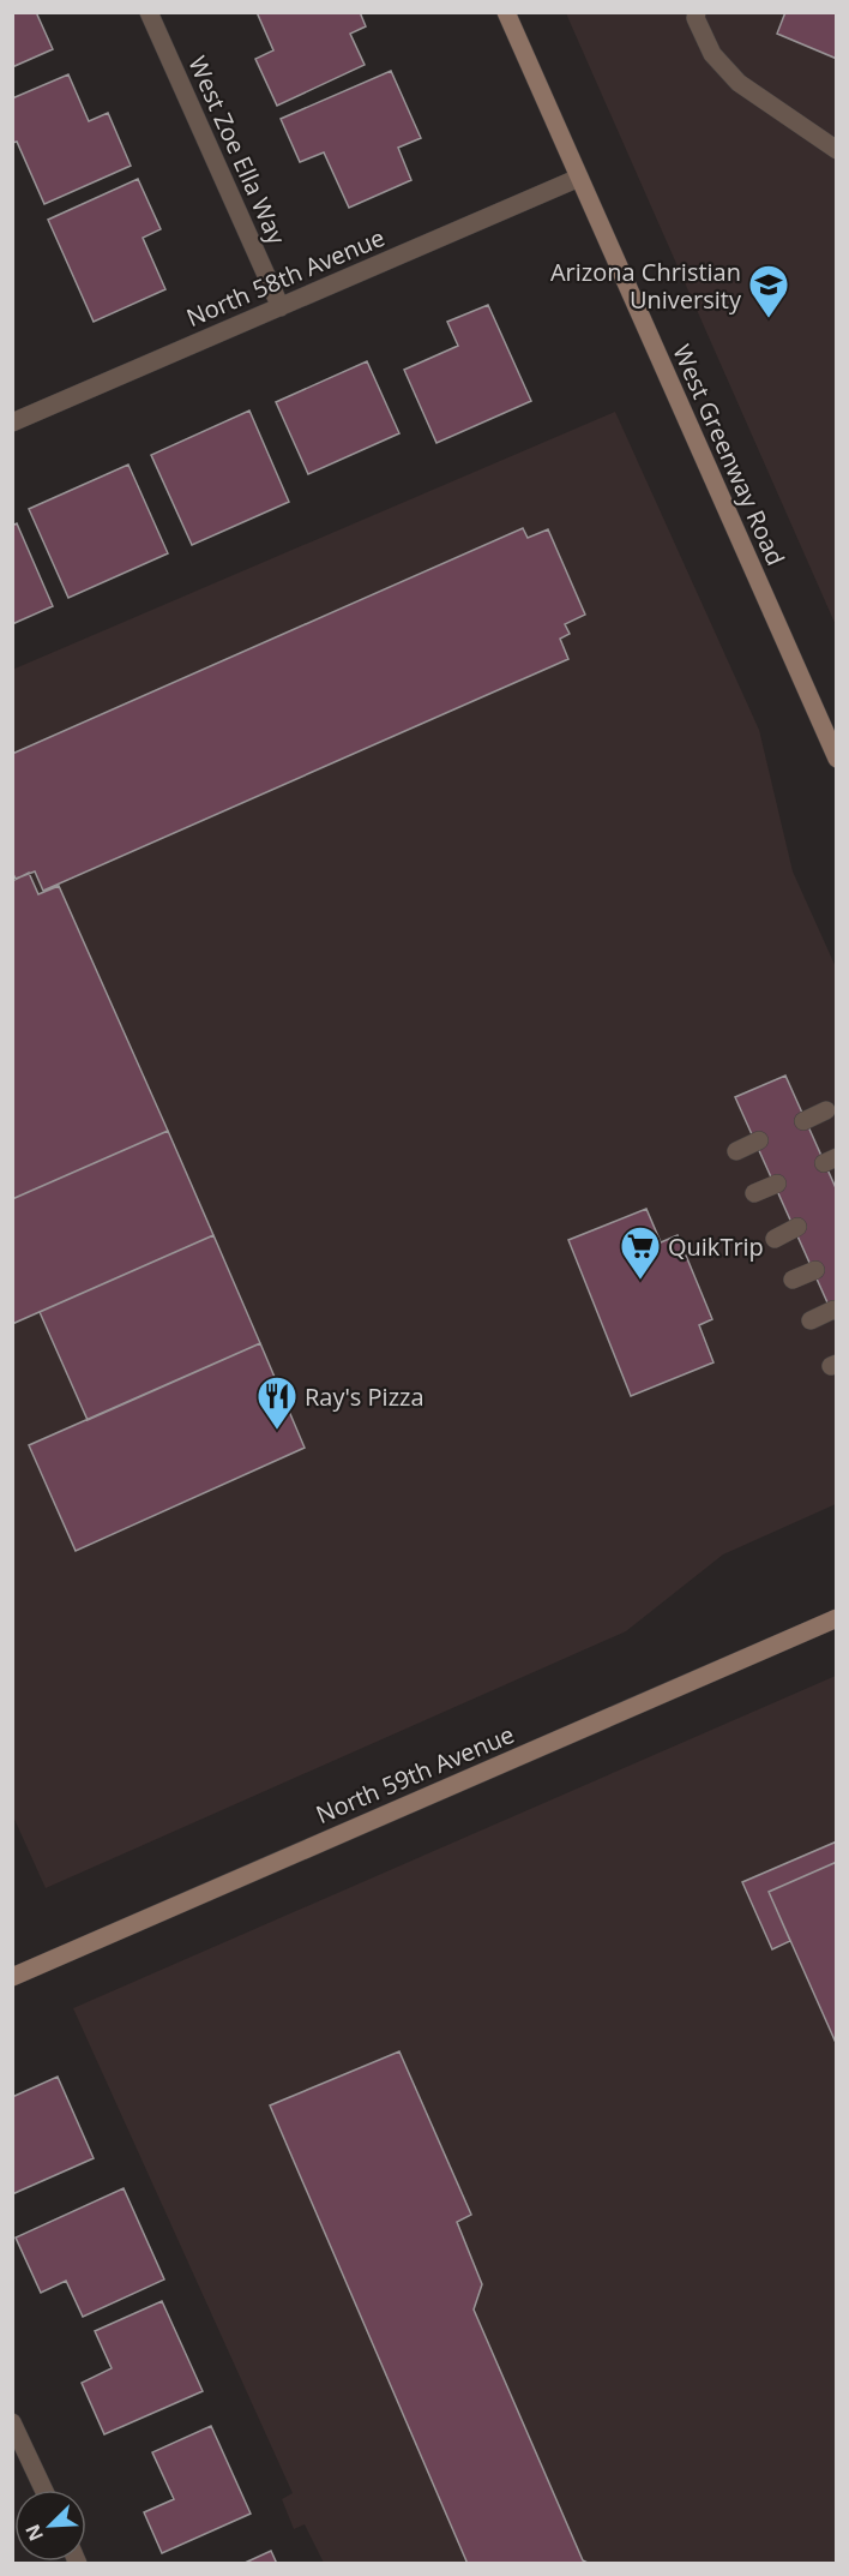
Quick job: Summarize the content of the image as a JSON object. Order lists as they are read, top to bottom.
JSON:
{
  "streets": {
    "main road": ["West Greenway Road", "North 59th Avenue"],
    "street": ["West Zoe Ella Way", "North 58th Avenue"]
  },
  "crossings": [
    ["West Zoe Ella Way", "North 58th Avenue"],
    ["North 58th Avenue", "West Greenway Road"]
  ],
  "places": {
    "school or university": ["Arizona Christian University"],
    "supermarket": ["QuikTrip"],
    "restaurant": ["Ray's Pizza"]
  },
  "north": "bottom left"
}
